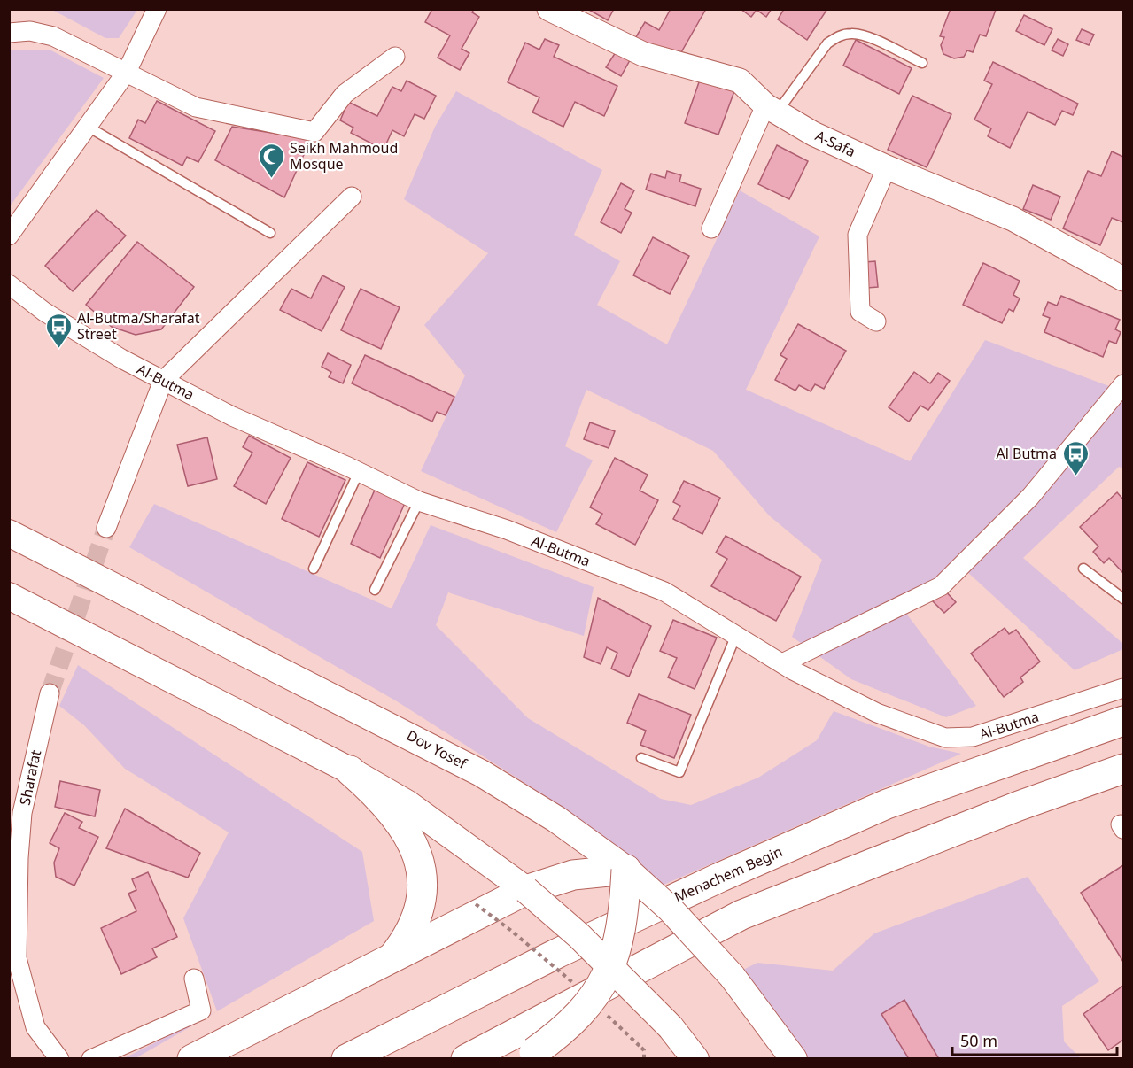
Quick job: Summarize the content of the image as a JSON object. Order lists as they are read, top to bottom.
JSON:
{
  "streets": {
    "highway": ["Menachem Begin"],
    "main road": ["Dov Yosef"],
    "street": ["A-Safa", "Al-Butma", "Sharafat"]
  },
  "places": {
    "mosque": ["Seikh Mahmoud Mosque"],
    "bus stop": ["Al-Butma/Sharafat Street", "Al Butma"]
  },
  "scale_bar": "50 m"
}
